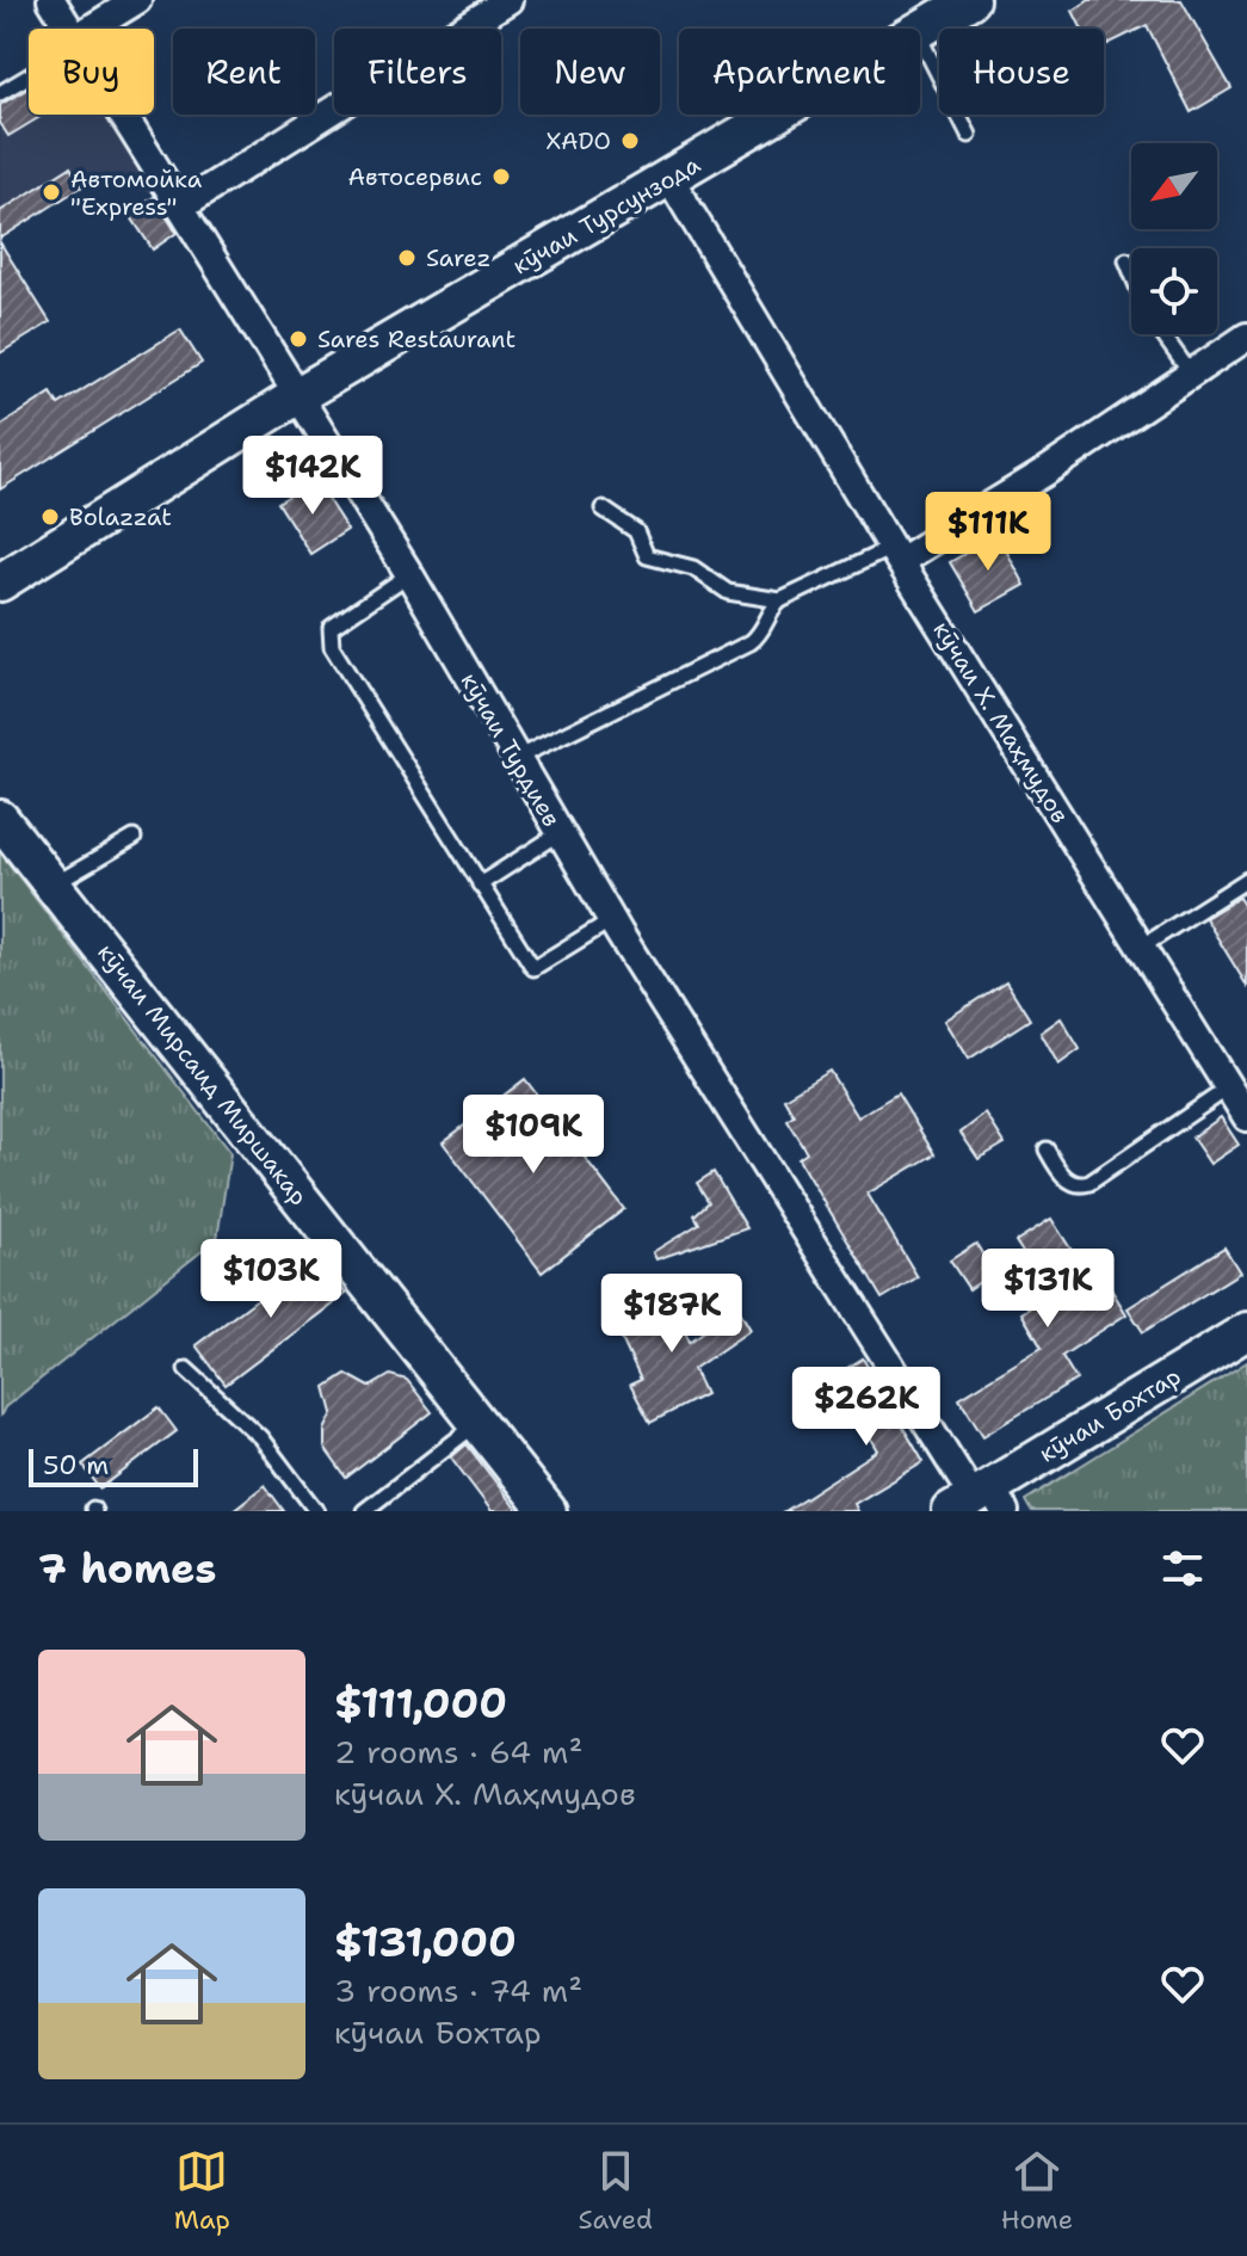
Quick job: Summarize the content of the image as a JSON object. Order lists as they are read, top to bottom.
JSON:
{
  "streets": {
    "street": [
      "кӯчаи Турсунзода",
      "кӯчаи Х. Маҳмудов",
      "кӯчаи Турдиев",
      "кӯчаи Мирсаид Миршакар",
      "кӯчаи Бохтар"
    ]
  },
  "crossings": [
    ["кӯчаи Турсунзода", "кӯчаи Х. Маҳмудов"],
    ["кӯчаи Турсунзода", "кӯчаи Турдиев"],
    ["кӯчаи Турдиев", "кӯчаи Бохтар"]
  ],
  "places": [
    "XADO",
    "Автосервис",
    "Автомойка \"Express\"",
    "Sarez",
    "Sares Restaurant",
    "Bolazzat"
  ],
  "scale_bar": "50 m",
  "north": "bottom left",
  "page": {
    "chip": [
      "Buy",
      "Rent",
      "Filters",
      "New",
      "Apartment",
      "House"
    ],
    "price": [
      "$142K",
      "$111K",
      "$109K",
      "$103K",
      "$131K",
      "$187K",
      "$262K"
    ],
    "scale": "50 m",
    "heading": "7 homes",
    "list": [
      {
        "name": "$111,000",
        "note": "2 rooms · 64 m² · кӯчаи Х. Маҳмудов"
      },
      {
        "name": "$131,000",
        "note": "3 rooms · 74 m² · кӯчаи Бохтар"
      }
    ],
    "tabs": ["Map", "Saved", "Home"]
  }
}
